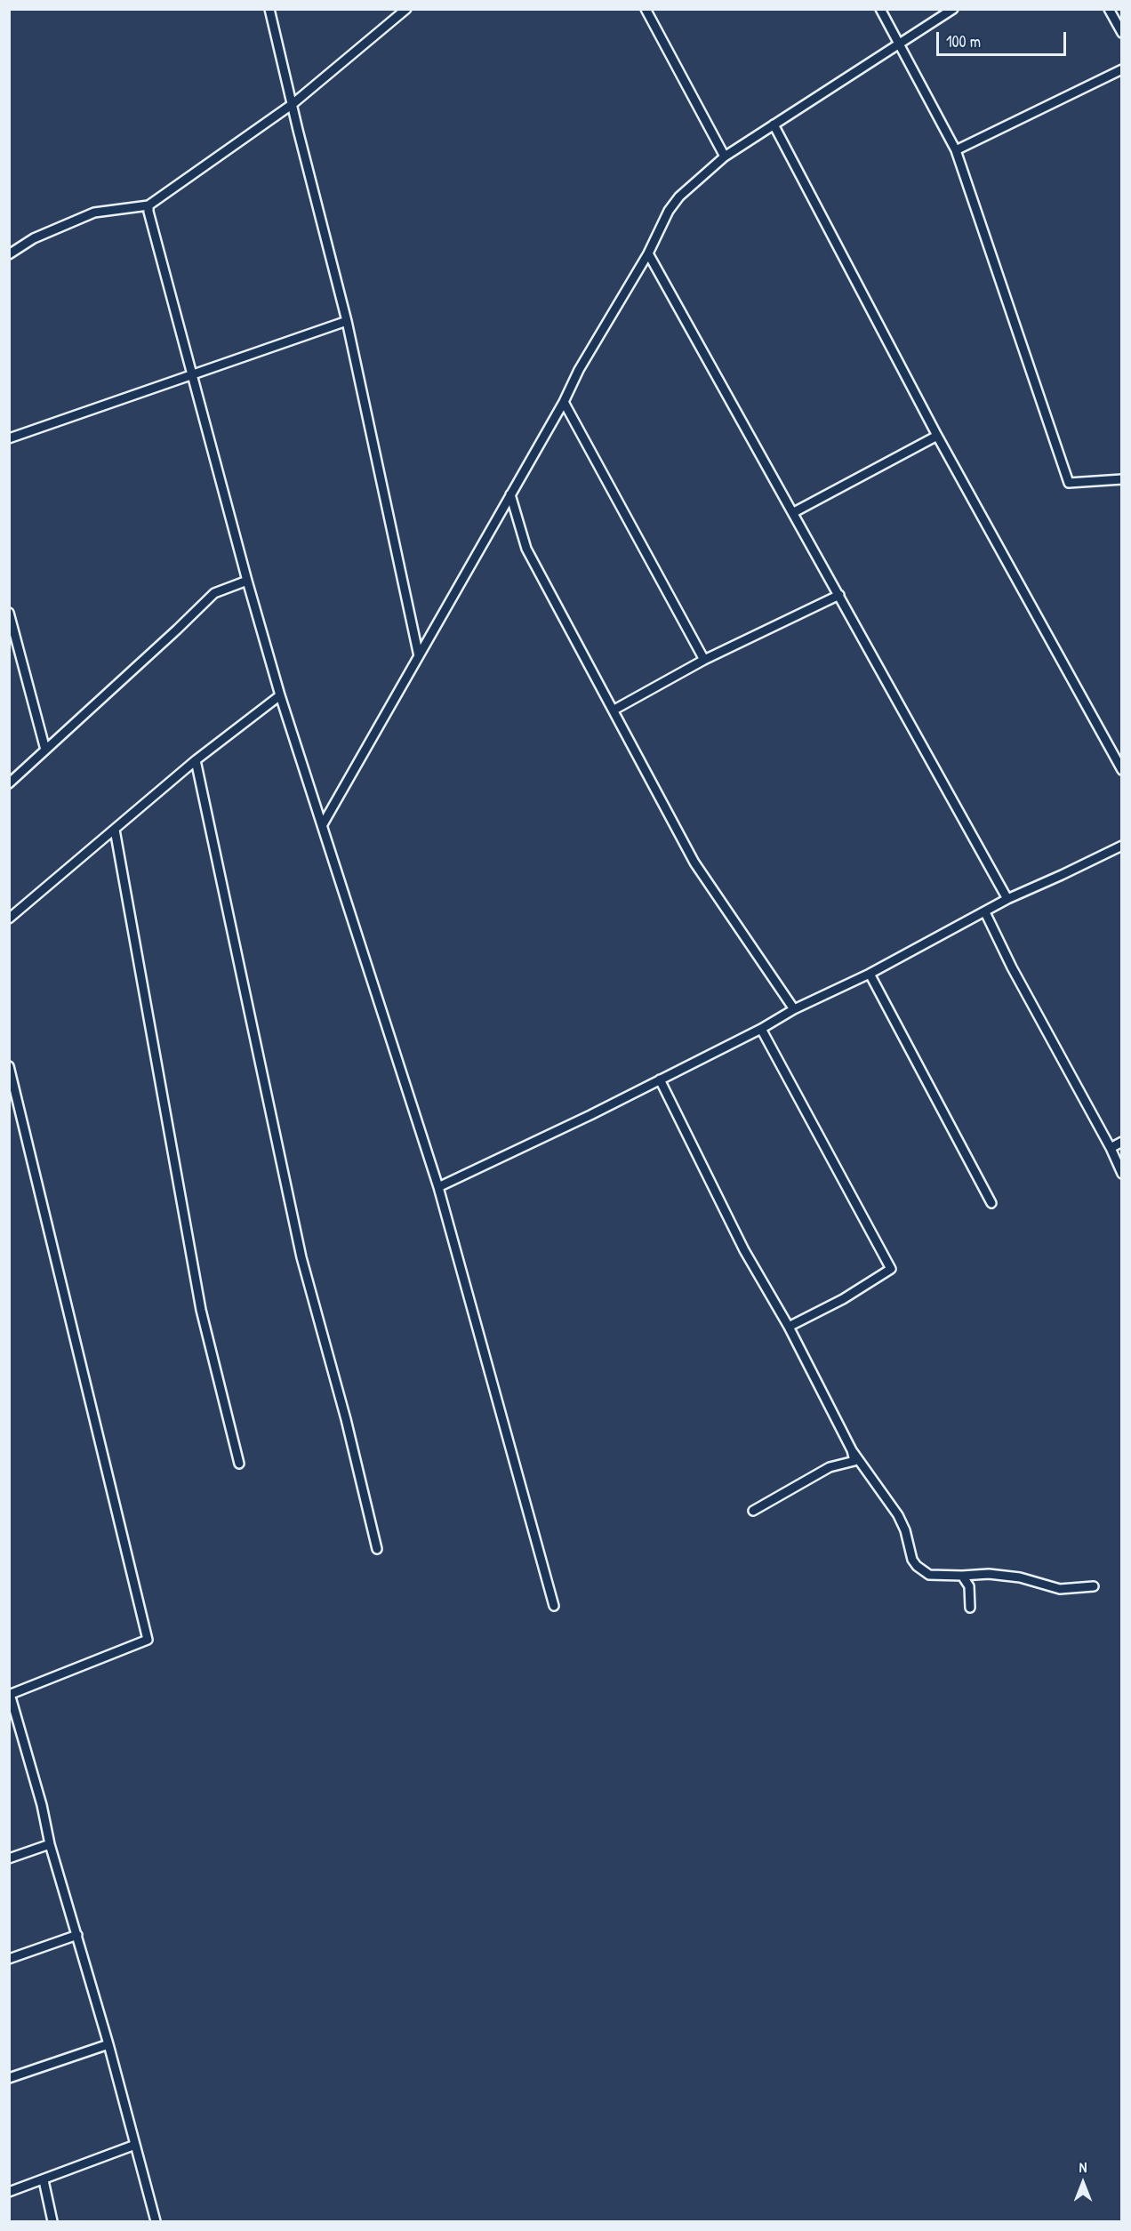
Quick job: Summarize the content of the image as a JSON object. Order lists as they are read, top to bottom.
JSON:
{
  "scale_bar": "100 m",
  "north": "top"
}
